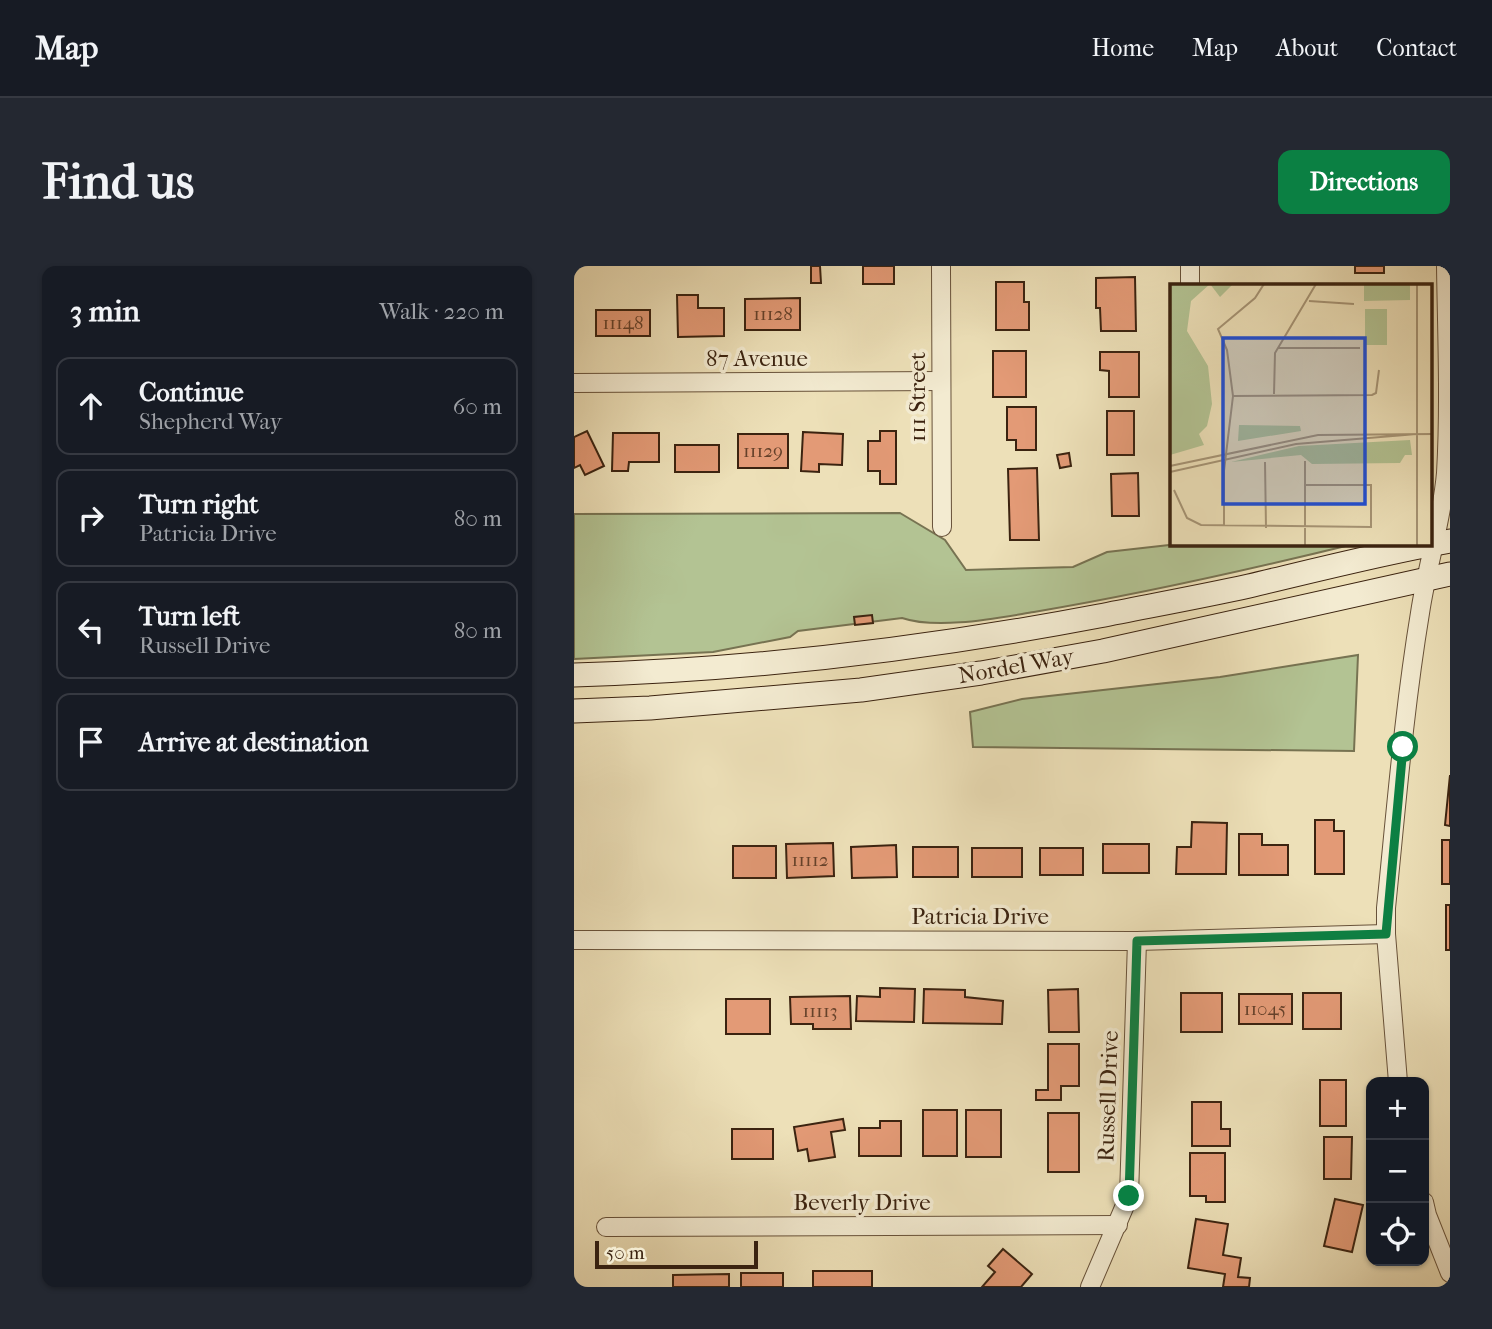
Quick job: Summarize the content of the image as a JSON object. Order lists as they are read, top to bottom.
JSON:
{
  "streets": {
    "main road": ["Nordel Way"],
    "street": [
      "87 Avenue",
      "111 Street",
      "Patricia Drive",
      "Russell Drive",
      "Beverly Drive"
    ]
  },
  "crossings": [
    ["87 Avenue", "111 Street"],
    ["Patricia Drive", "Russell Drive"],
    ["Russell Drive", "Beverly Drive"]
  ],
  "house_numbers": [
    "11128",
    "11148",
    "11129",
    "11112",
    "11045",
    "11113"
  ],
  "scale_bar": "50 m",
  "page": {
    "header": "Map",
    "nav": [
      "Home",
      "Map",
      "About",
      "Contact"
    ],
    "buttons": "Directions",
    "title": "Find us",
    "heading": ["3 min", "Walk · 220 m"],
    "list": [
      ["Continue", "Shepherd Way", "60 m"],
      ["Turn right", "Patricia Drive", "80 m"],
      ["Turn left", "Russell Drive", "80 m"],
      "Arrive at destination"
    ],
    "map_buttons": ["+", "−"],
    "scale": "50 m"
  }
}
